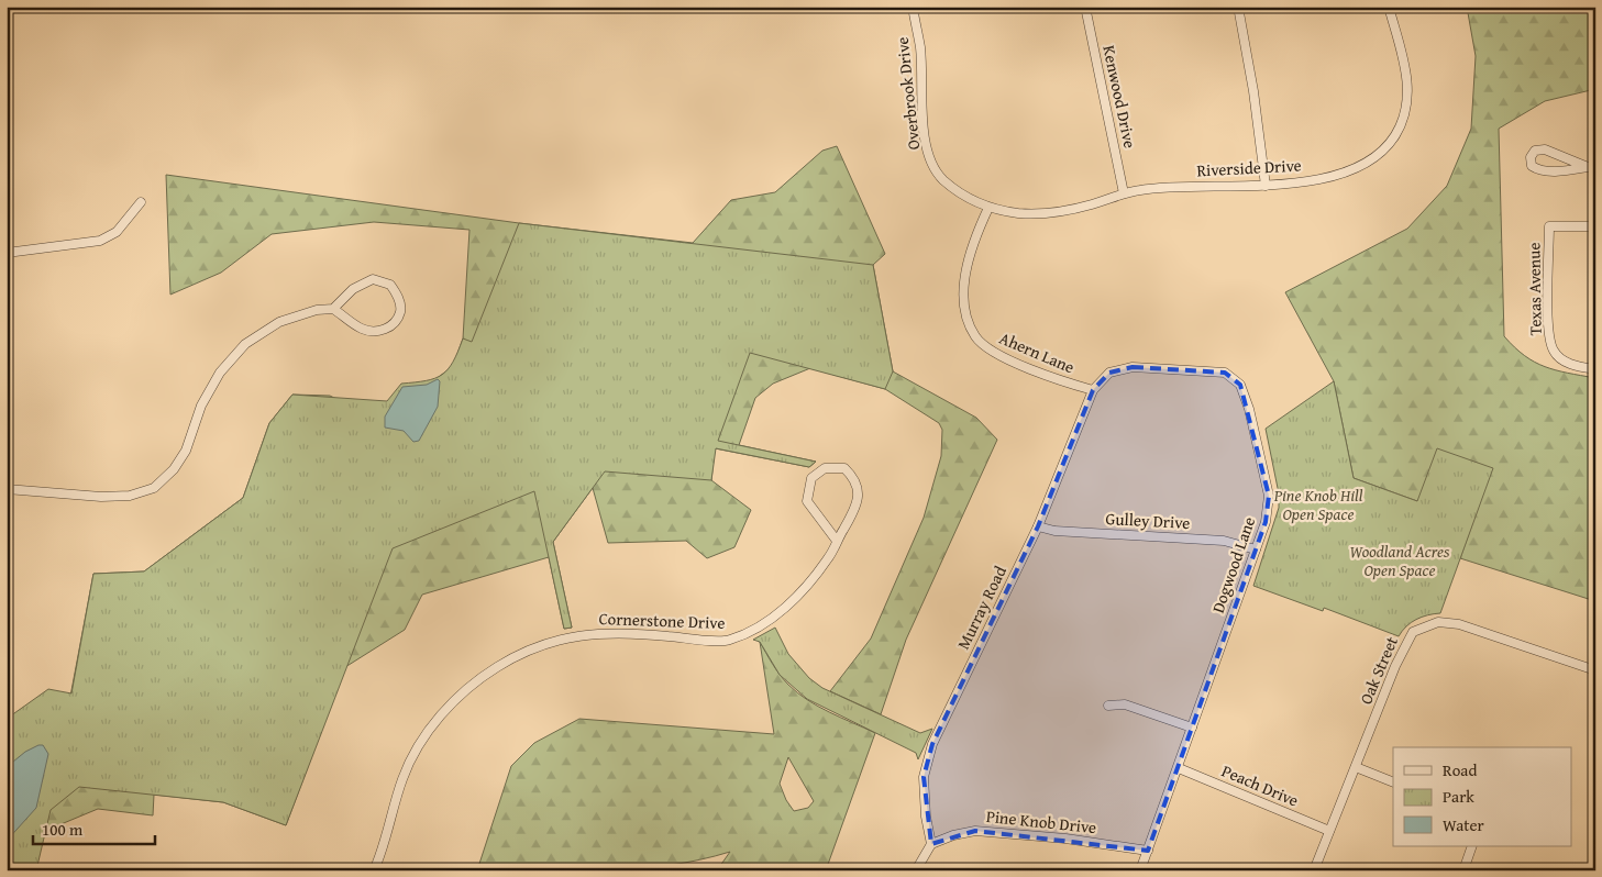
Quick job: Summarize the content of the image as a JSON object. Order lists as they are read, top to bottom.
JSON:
{
  "streets": {
    "street": [
      "Overbrook Drive",
      "Kenwood Drive",
      "Riverside Drive",
      "Texas Avenue",
      "Ahern Lane",
      "Gulley Drive",
      "Dogwood Lane",
      "Murray Road",
      "Cornerstone Drive",
      "Oak Street",
      "Peach Drive",
      "Pine Knob Drive"
    ]
  },
  "crossings": [
    ["Overbrook Drive", "Kenwood Drive"],
    ["Overbrook Drive", "Riverside Drive"],
    ["Overbrook Drive", "Ahern Lane"],
    ["Kenwood Drive", "Riverside Drive"],
    ["Ahern Lane", "Dogwood Lane"],
    ["Ahern Lane", "Murray Road"],
    ["Gulley Drive", "Dogwood Lane"],
    ["Gulley Drive", "Murray Road"],
    ["Dogwood Lane", "Murray Road"],
    ["Dogwood Lane", "Peach Drive"],
    ["Dogwood Lane", "Pine Knob Drive"],
    ["Murray Road", "Pine Knob Drive"],
    ["Oak Street", "Peach Drive"]
  ],
  "parks": ["Pine Knob Hill Open Space", "Woodland Acres Open Space"],
  "legend": ["Road", "Park", "Water"],
  "scale_bar": "100 m"
}
